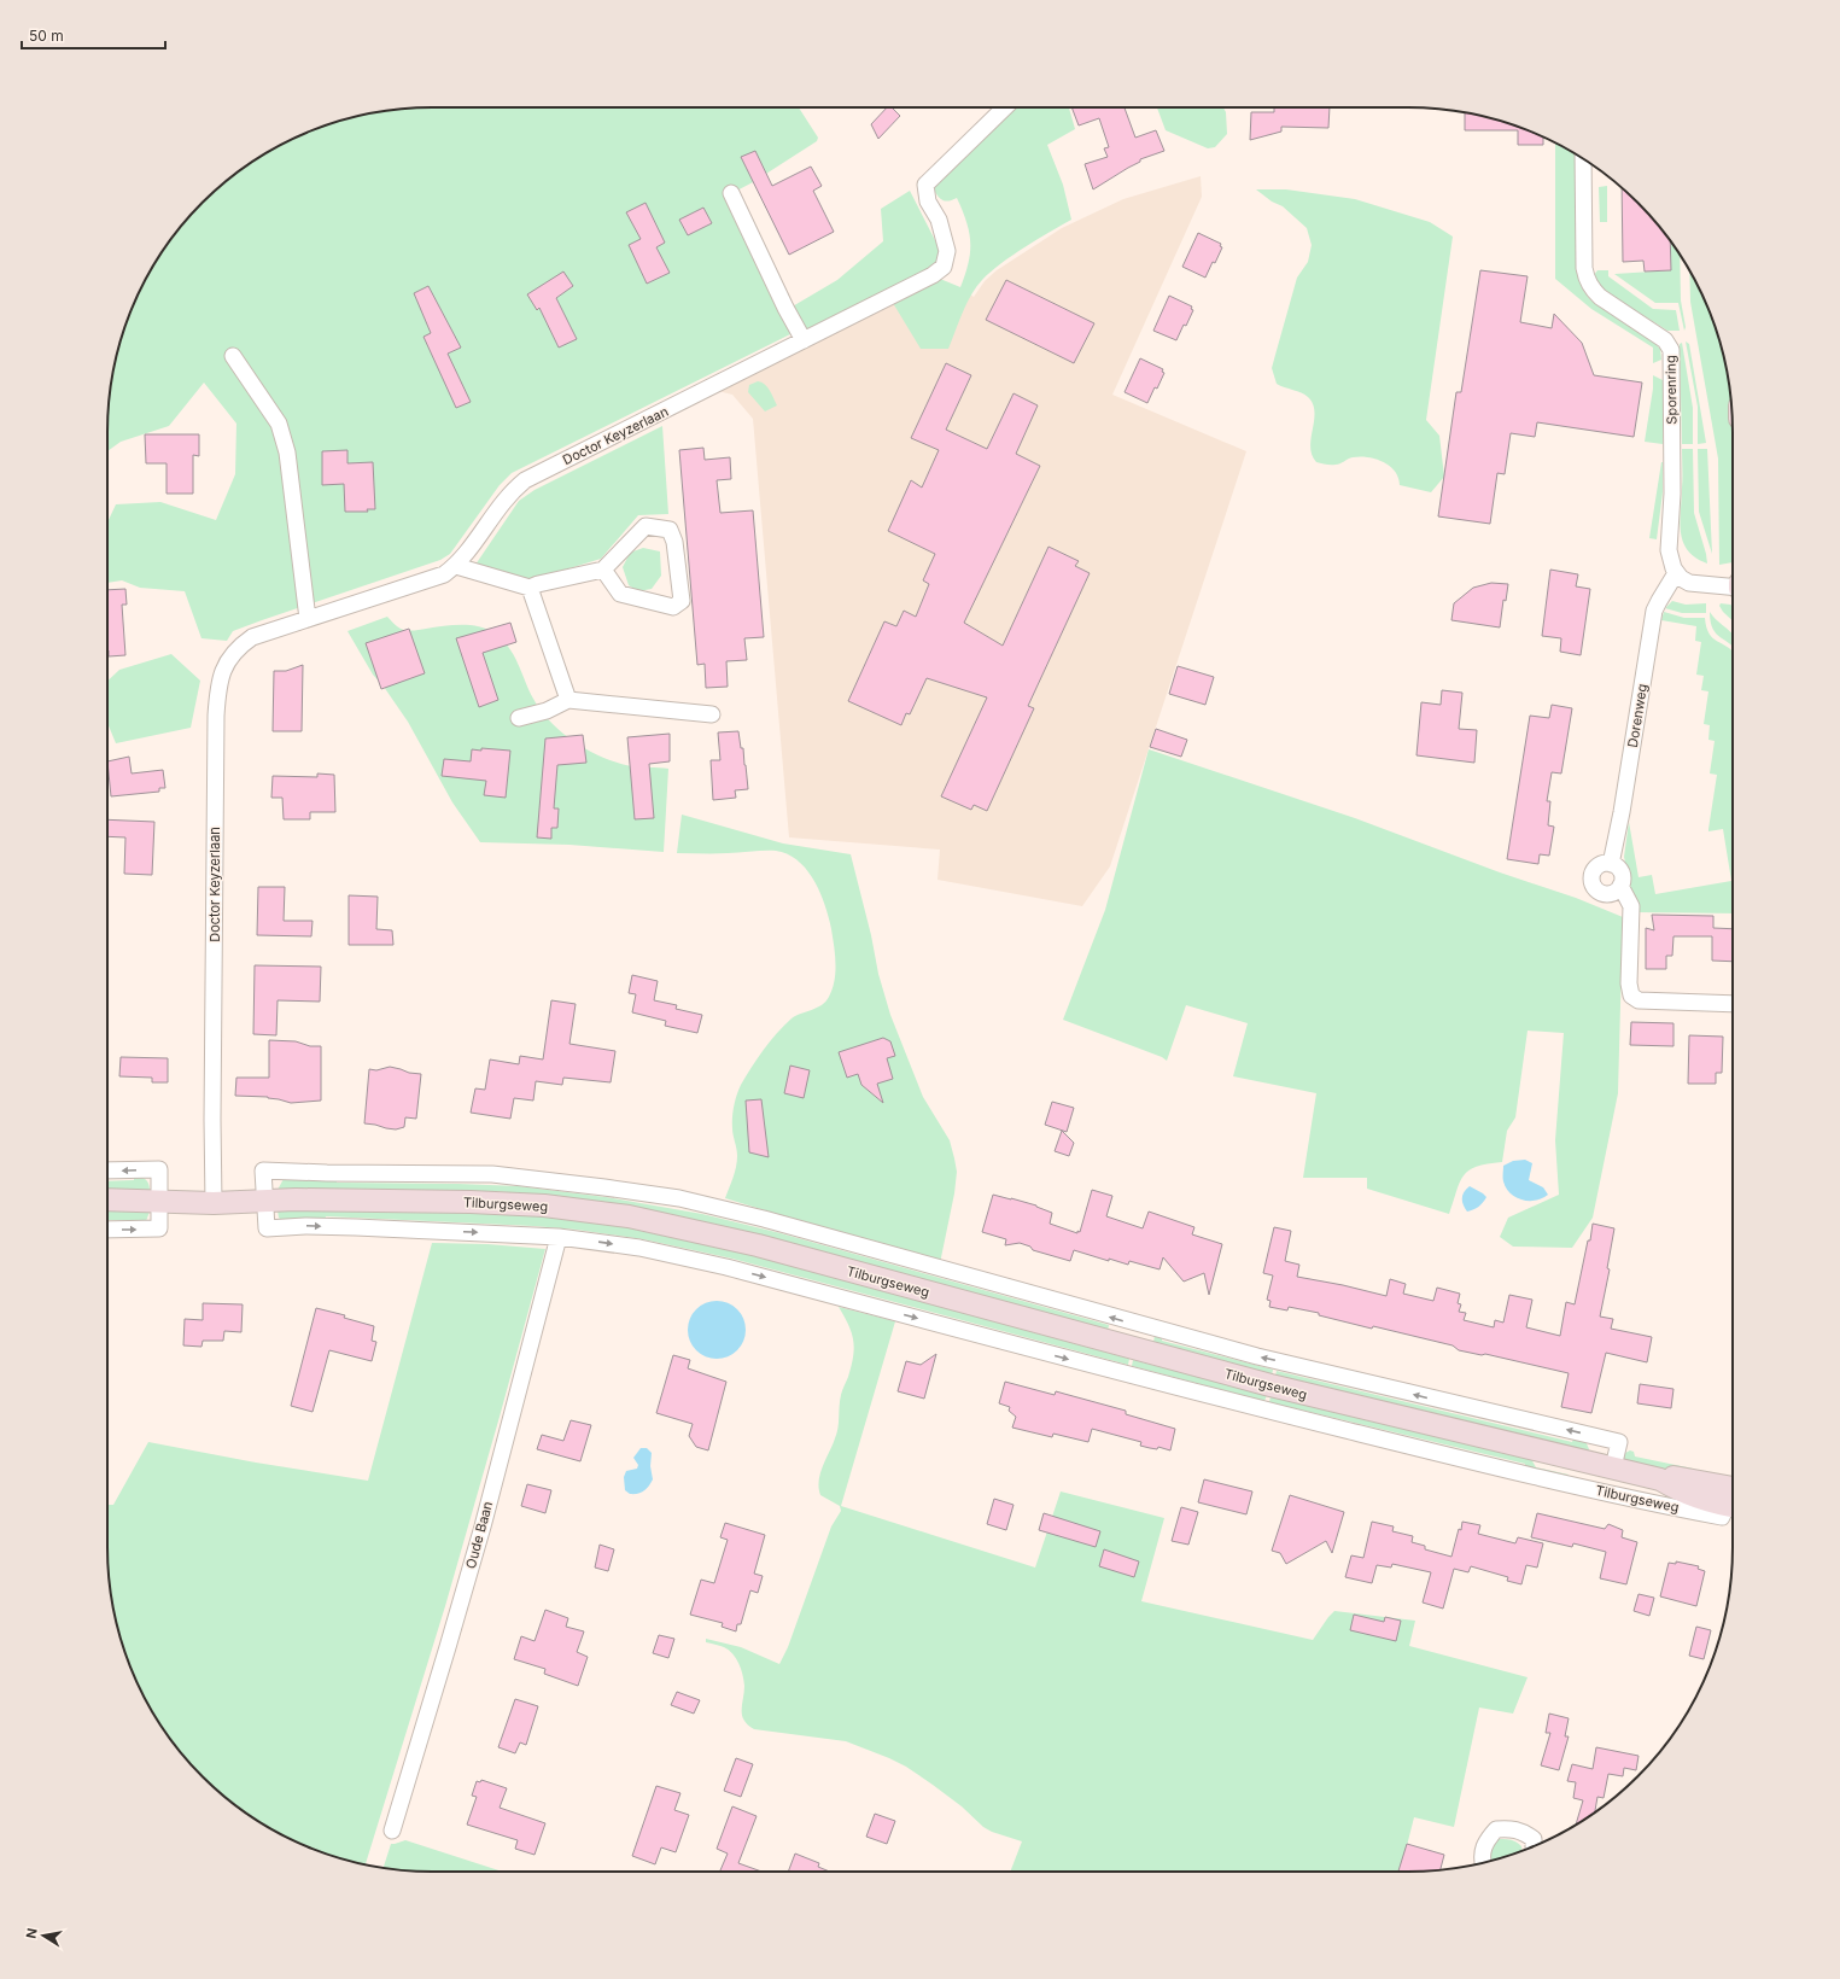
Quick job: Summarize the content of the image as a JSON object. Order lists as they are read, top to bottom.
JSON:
{
  "streets": {
    "street": [
      "Sporenring",
      "Doctor Keyzerlaan",
      "Dorenweg",
      "Tilburgseweg",
      "Oude Baan"
    ]
  },
  "crossings": [
    ["Sporenring", "Dorenweg"],
    ["Doctor Keyzerlaan", "Tilburgseweg"],
    ["Tilburgseweg", "Oude Baan"]
  ],
  "scale_bar": "50 m",
  "north": "left"
}
